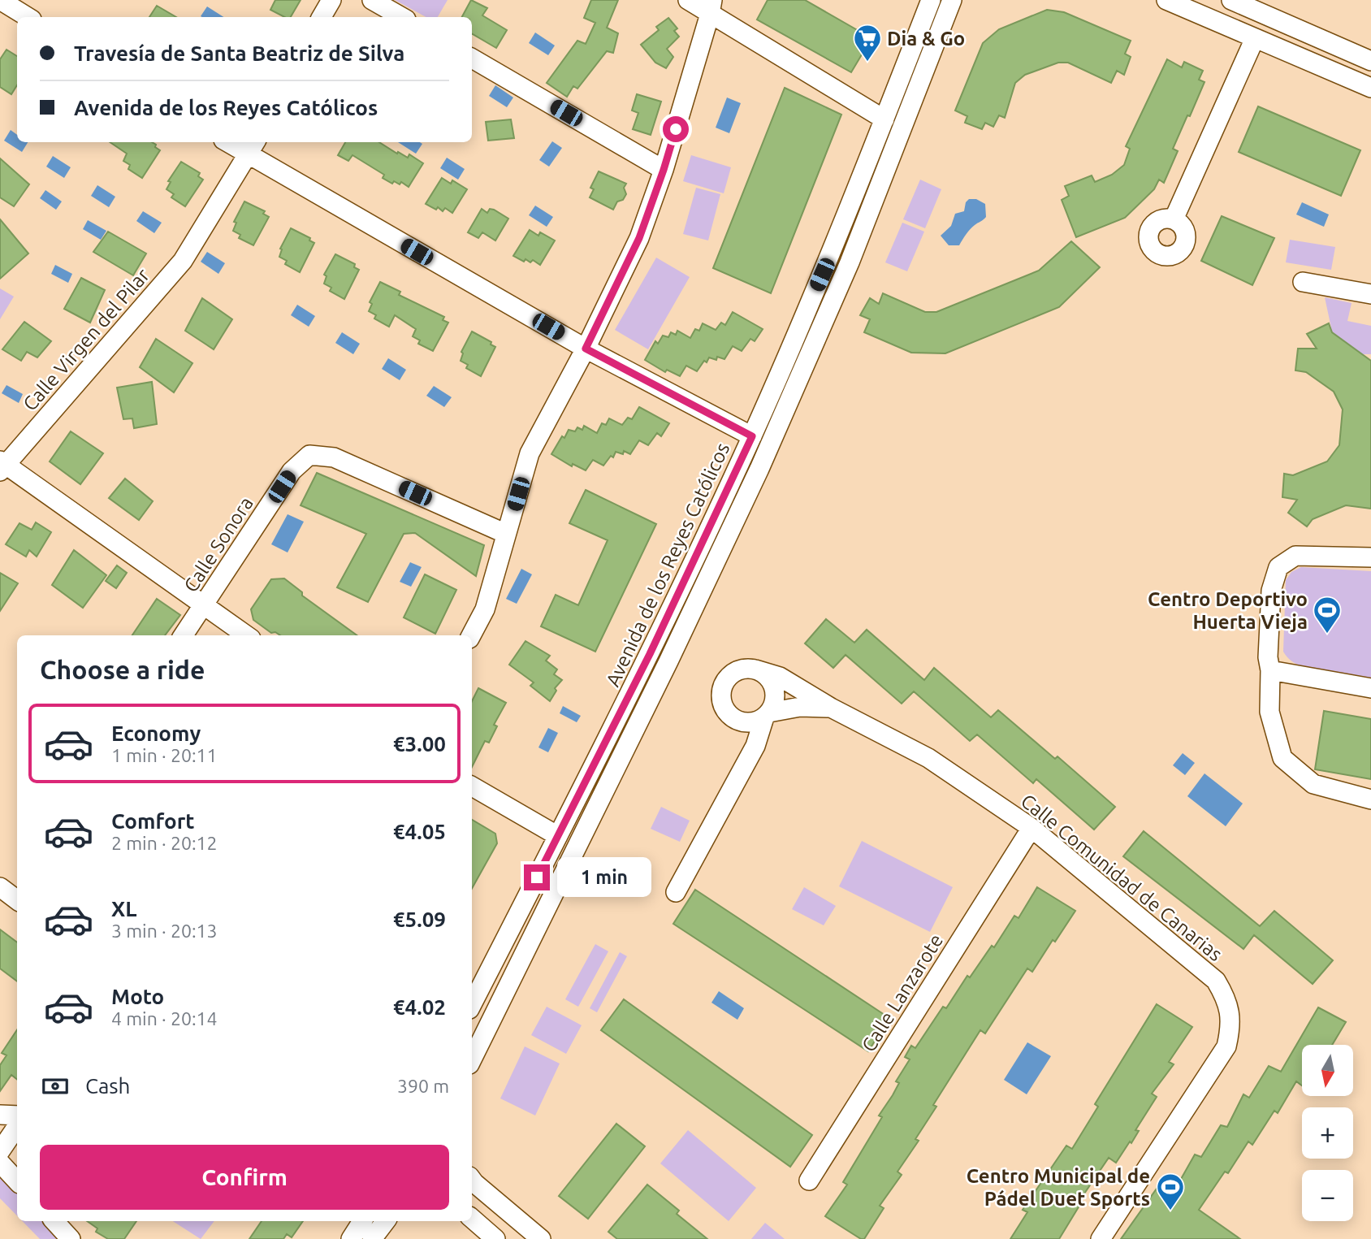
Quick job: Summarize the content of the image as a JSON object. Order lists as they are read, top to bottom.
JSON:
{
  "streets": {
    "street": [
      "Calle Virgen del Pilar",
      "Calle Sonora",
      "Avenida de los Reyes Católicos",
      "Calle Comunidad de Canarias",
      "Calle Lanzarote"
    ]
  },
  "crossings": [
    ["Calle Comunidad de Canarias", "Calle Lanzarote"]
  ],
  "places": {
    "supermarket": ["Dia & Go"],
    "sports": ["Centro Deportivo Huerta Vieja", "Centro Municipal de Pádel Duet Sports"]
  },
  "north": "bottom",
  "page": {
    "banner": ["Travesía de Santa Beatriz de Silva", "Avenida de los Reyes Católicos"],
    "heading": "Choose a ride",
    "list": [
      {
        "name": "Economy",
        "note": "1 min · 20:11",
        "value": "€3.00"
      },
      {
        "name": "Comfort",
        "note": "2 min · 20:12",
        "value": "€4.05"
      },
      {
        "name": "XL",
        "note": "3 min · 20:13",
        "value": "€5.09"
      },
      {
        "name": "Moto",
        "note": "4 min · 20:14",
        "value": "€4.02"
      }
    ],
    "bubble": "1 min",
    "map_buttons": ["+", "−"],
    "pay": ["Cash", "390 m"],
    "buttons": "Confirm"
  }
}
